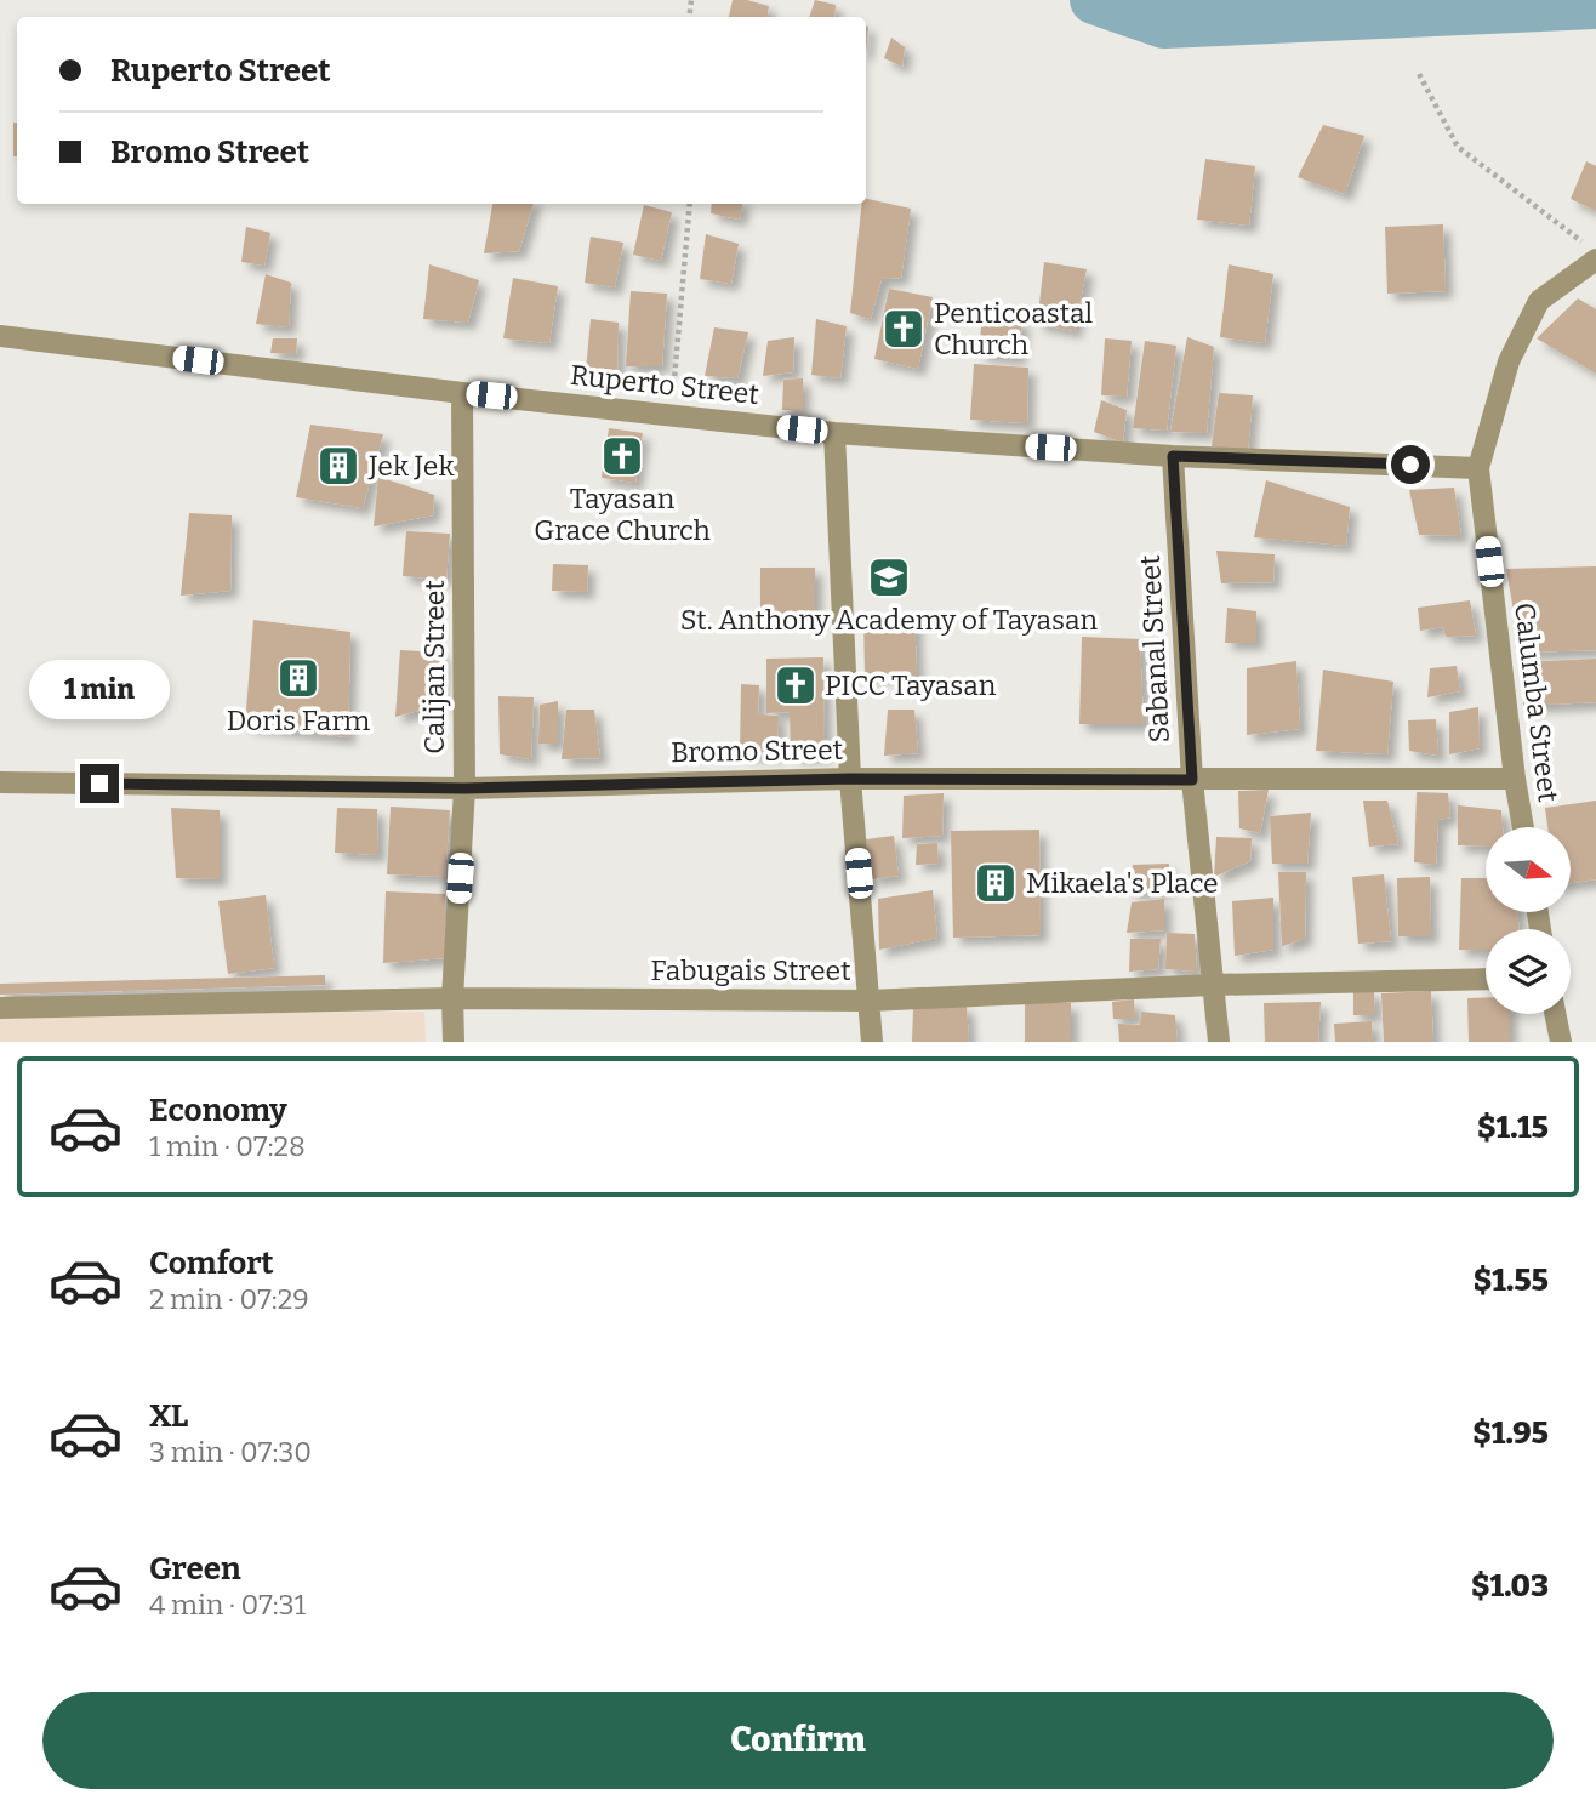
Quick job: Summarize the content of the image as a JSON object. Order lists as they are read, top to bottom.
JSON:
{
  "streets": {
    "street": [
      "Ruperto Street",
      "Sabanal Street",
      "Calijan Street",
      "Calumba Street",
      "Bromo Street",
      "Fabugais Street"
    ]
  },
  "crossings": [
    ["Ruperto Street", "Sabanal Street"],
    ["Ruperto Street", "Calijan Street"],
    ["Ruperto Street", "Calumba Street"],
    ["Sabanal Street", "Bromo Street"],
    ["Sabanal Street", "Fabugais Street"],
    ["Calijan Street", "Bromo Street"],
    ["Calijan Street", "Fabugais Street"],
    ["Calumba Street", "Bromo Street"]
  ],
  "places": {
    "church": ["Penticoastal Church", "Tayasan Grace Church", "PICC Tayasan"],
    "building": ["Jek Jek", "Doris Farm", "Mikaela's Place"],
    "school or university": ["St. Anthony Academy of Tayasan"]
  },
  "north": "right",
  "page": {
    "banner": ["Ruperto Street", "Bromo Street"],
    "bubble": "1 min",
    "list": [
      {
        "name": "Economy",
        "note": "1 min · 07:28",
        "value": "$1.15"
      },
      {
        "name": "Comfort",
        "note": "2 min · 07:29",
        "value": "$1.55"
      },
      {
        "name": "XL",
        "note": "3 min · 07:30",
        "value": "$1.95"
      },
      {
        "name": "Green",
        "note": "4 min · 07:31",
        "value": "$1.03"
      }
    ],
    "buttons": "Confirm"
  }
}
